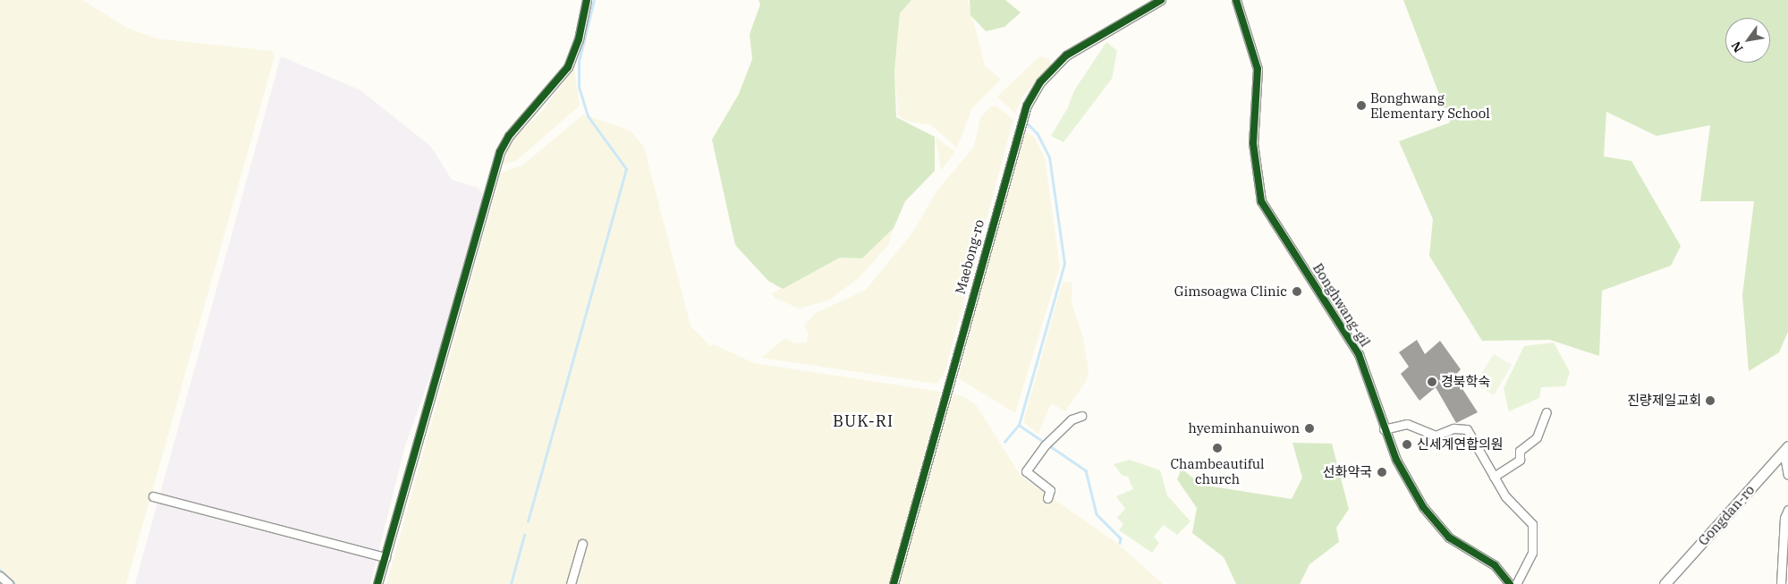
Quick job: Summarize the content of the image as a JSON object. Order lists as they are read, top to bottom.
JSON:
{
  "streets": {
    "street": ["Maebong-ro", "Bonghwang-gil", "Gongdan-ro"]
  },
  "districts": ["BUK-RI"],
  "places": [
    "Bonghwang Elementary School",
    "Gimsoagwa Clinic",
    "경북학숙",
    "진량제일교회",
    "hyeminhanuiwon",
    "신세계연합의원",
    "Chambeautiful church",
    "선화약국"
  ],
  "north": "bottom left"
}
